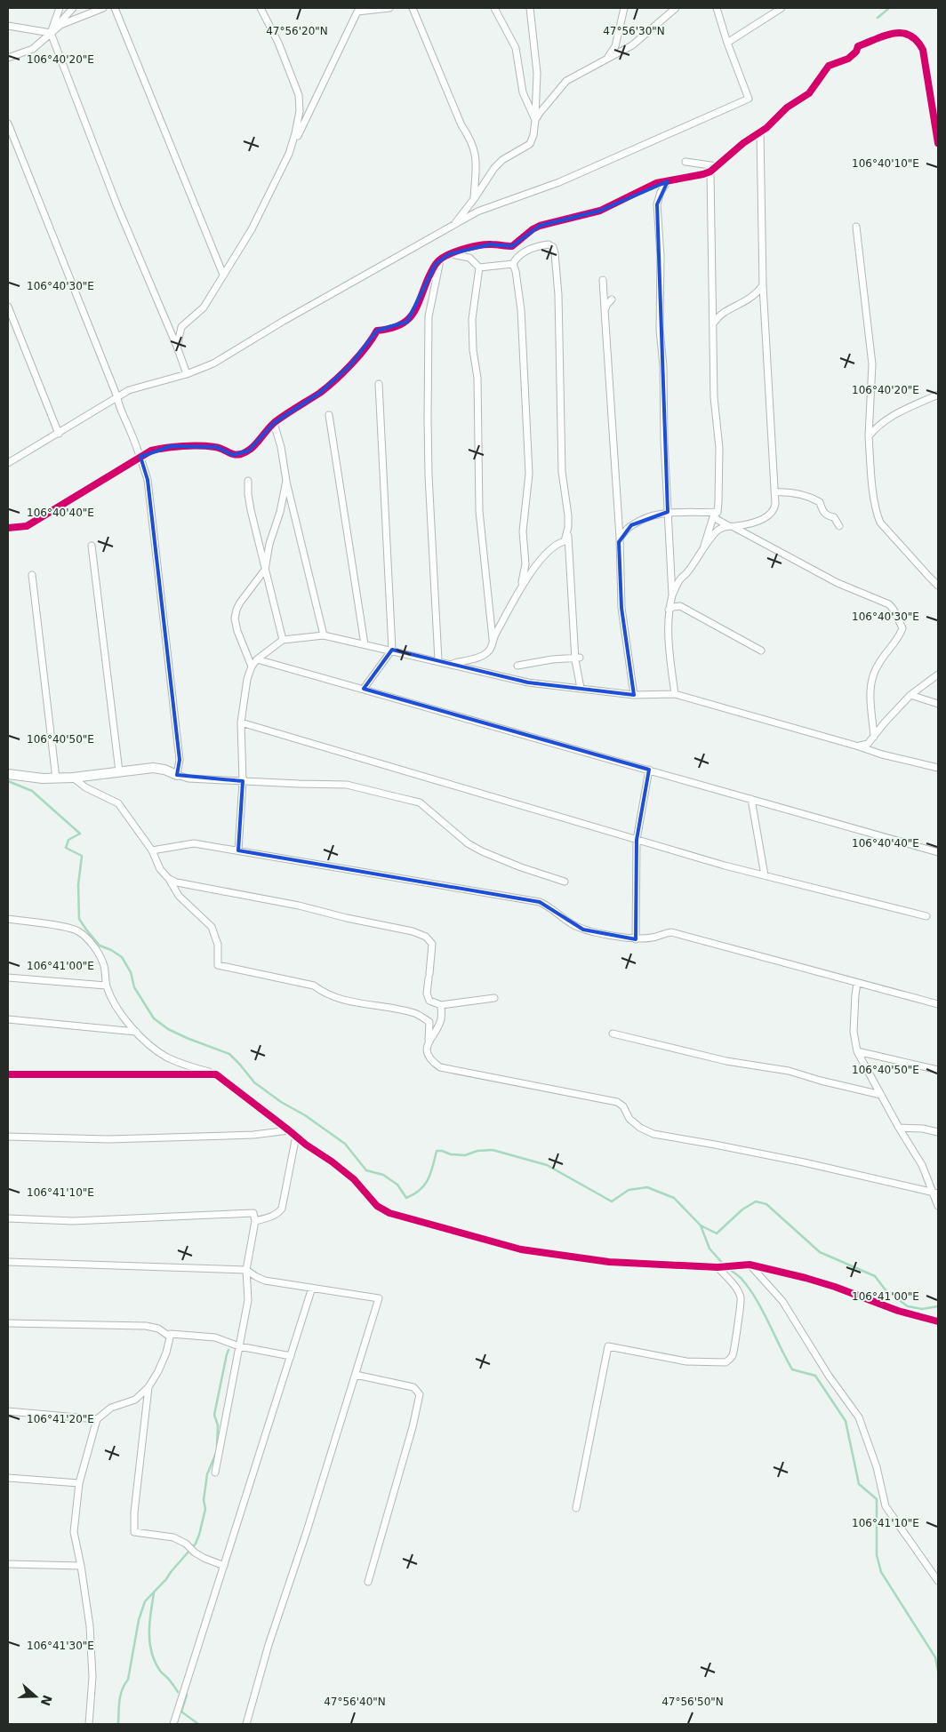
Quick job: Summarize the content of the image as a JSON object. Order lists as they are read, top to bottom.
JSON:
{
  "north": "right",
  "coordinates": [
    "47°56'20\"N",
    "47°56'30\"N",
    "106°40'20\"E",
    "106°40'10\"E",
    "106°40'30\"E",
    "106°40'40\"E",
    "106°40'50\"E",
    "106°41'00\"E",
    "106°41'10\"E",
    "106°41'20\"E",
    "106°41'30\"E",
    "47°56'40\"N",
    "47°56'50\"N"
  ]
}
